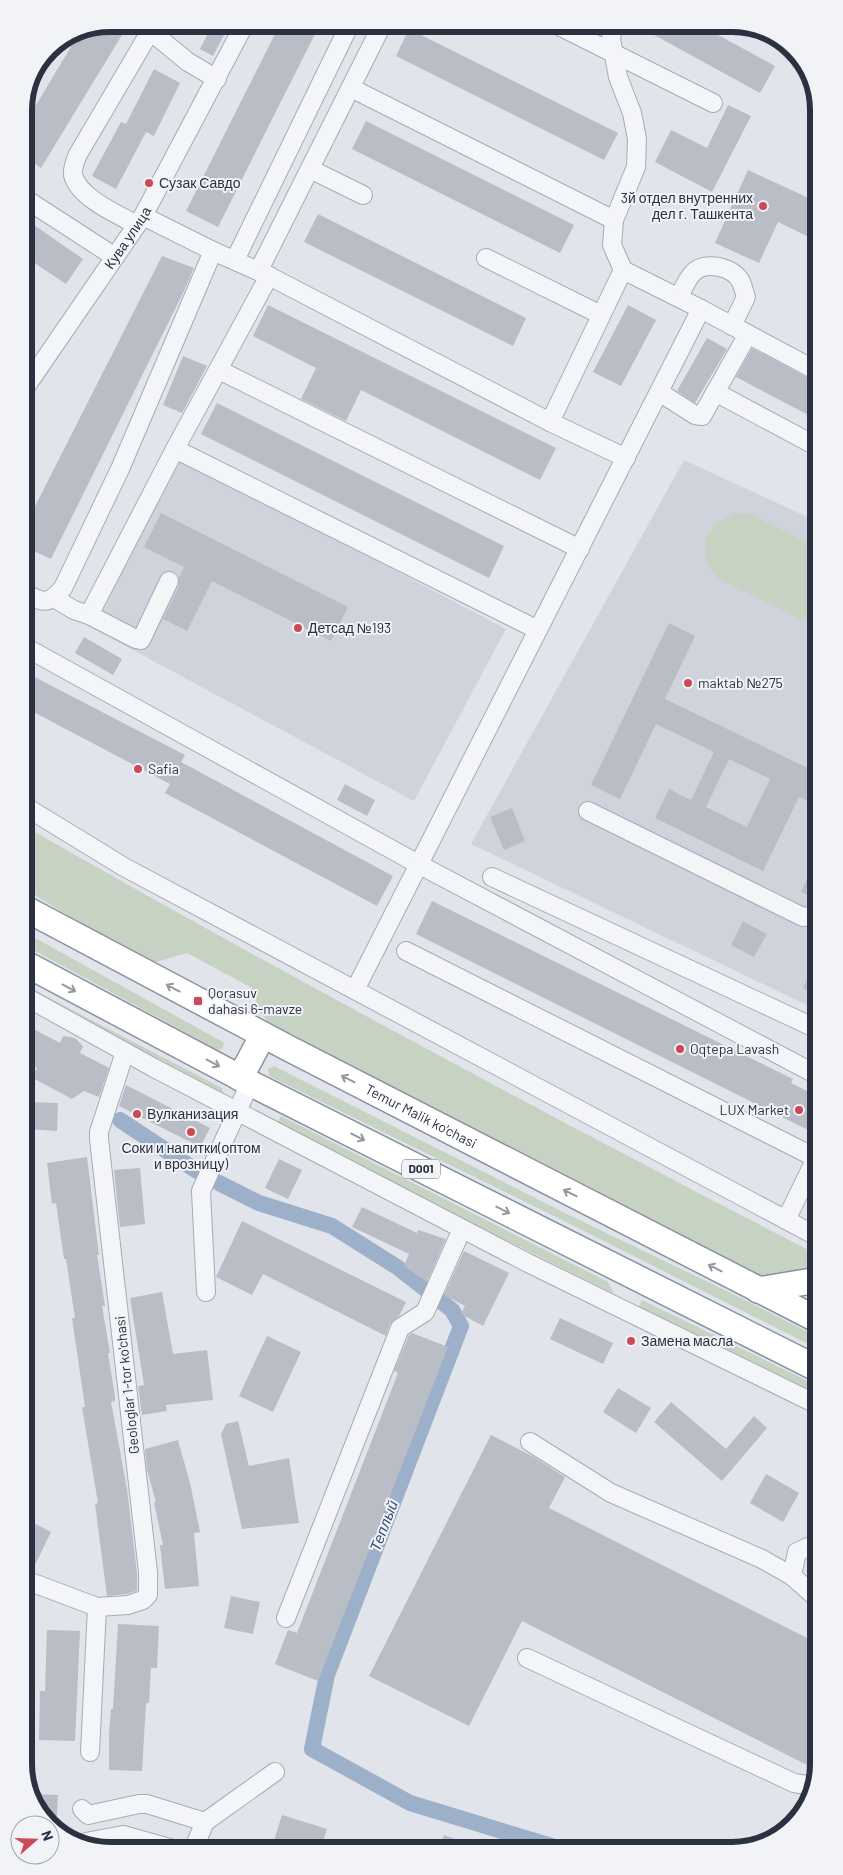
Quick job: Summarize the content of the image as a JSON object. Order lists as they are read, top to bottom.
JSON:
{
  "streets": {
    "highway": ["Temur Malik ko'chasi", "D001"],
    "street": ["Кува улица", "Geologlar 1-tor ko'chasi"]
  },
  "water": ["Теплый"],
  "places": {
    "other": [
      "Сузак Савдо",
      "3й отдел внутренних дел г. Ташкента",
      "Детсад №193",
      "maktab №275",
      "Safia",
      "Oqtepa Lavash",
      "LUX Market",
      "Вулканизация",
      "Соки и напитки(оптом и врозницу)",
      "Замена масла"
    ],
    "transit": ["Qorasuv dahasi 6-mavze"]
  },
  "north": "right"
}
